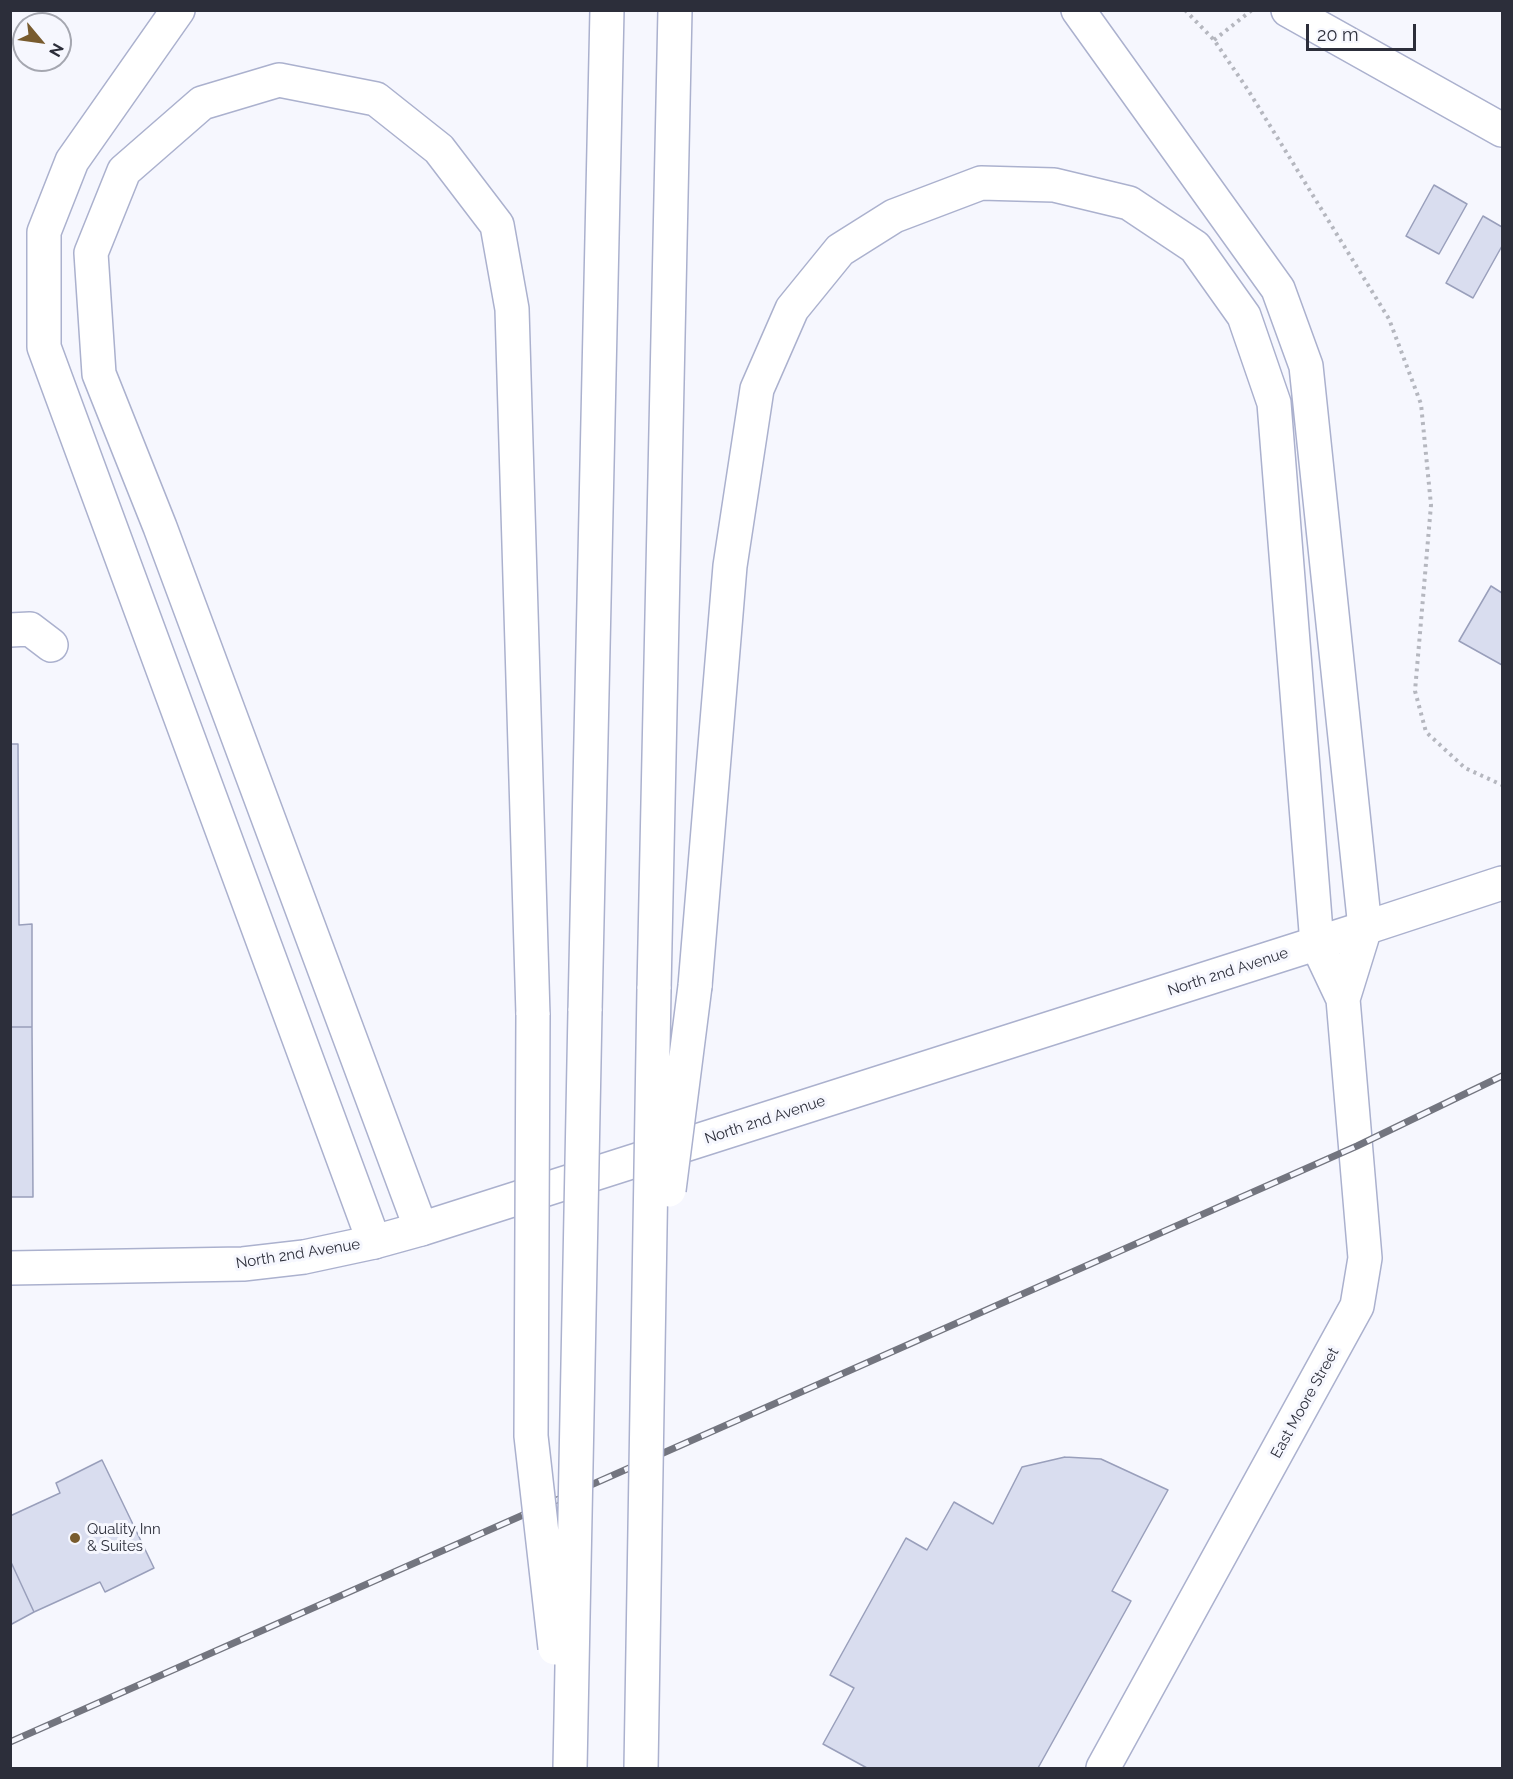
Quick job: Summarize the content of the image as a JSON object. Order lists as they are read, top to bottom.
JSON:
{
  "streets": {
    "main road": ["North 2nd Avenue", "East Moore Street"]
  },
  "crossings": [
    ["North 2nd Avenue", "East Moore Street"]
  ],
  "places": ["Quality Inn & Suites"],
  "scale_bar": "20 m",
  "north": "bottom right"
}
